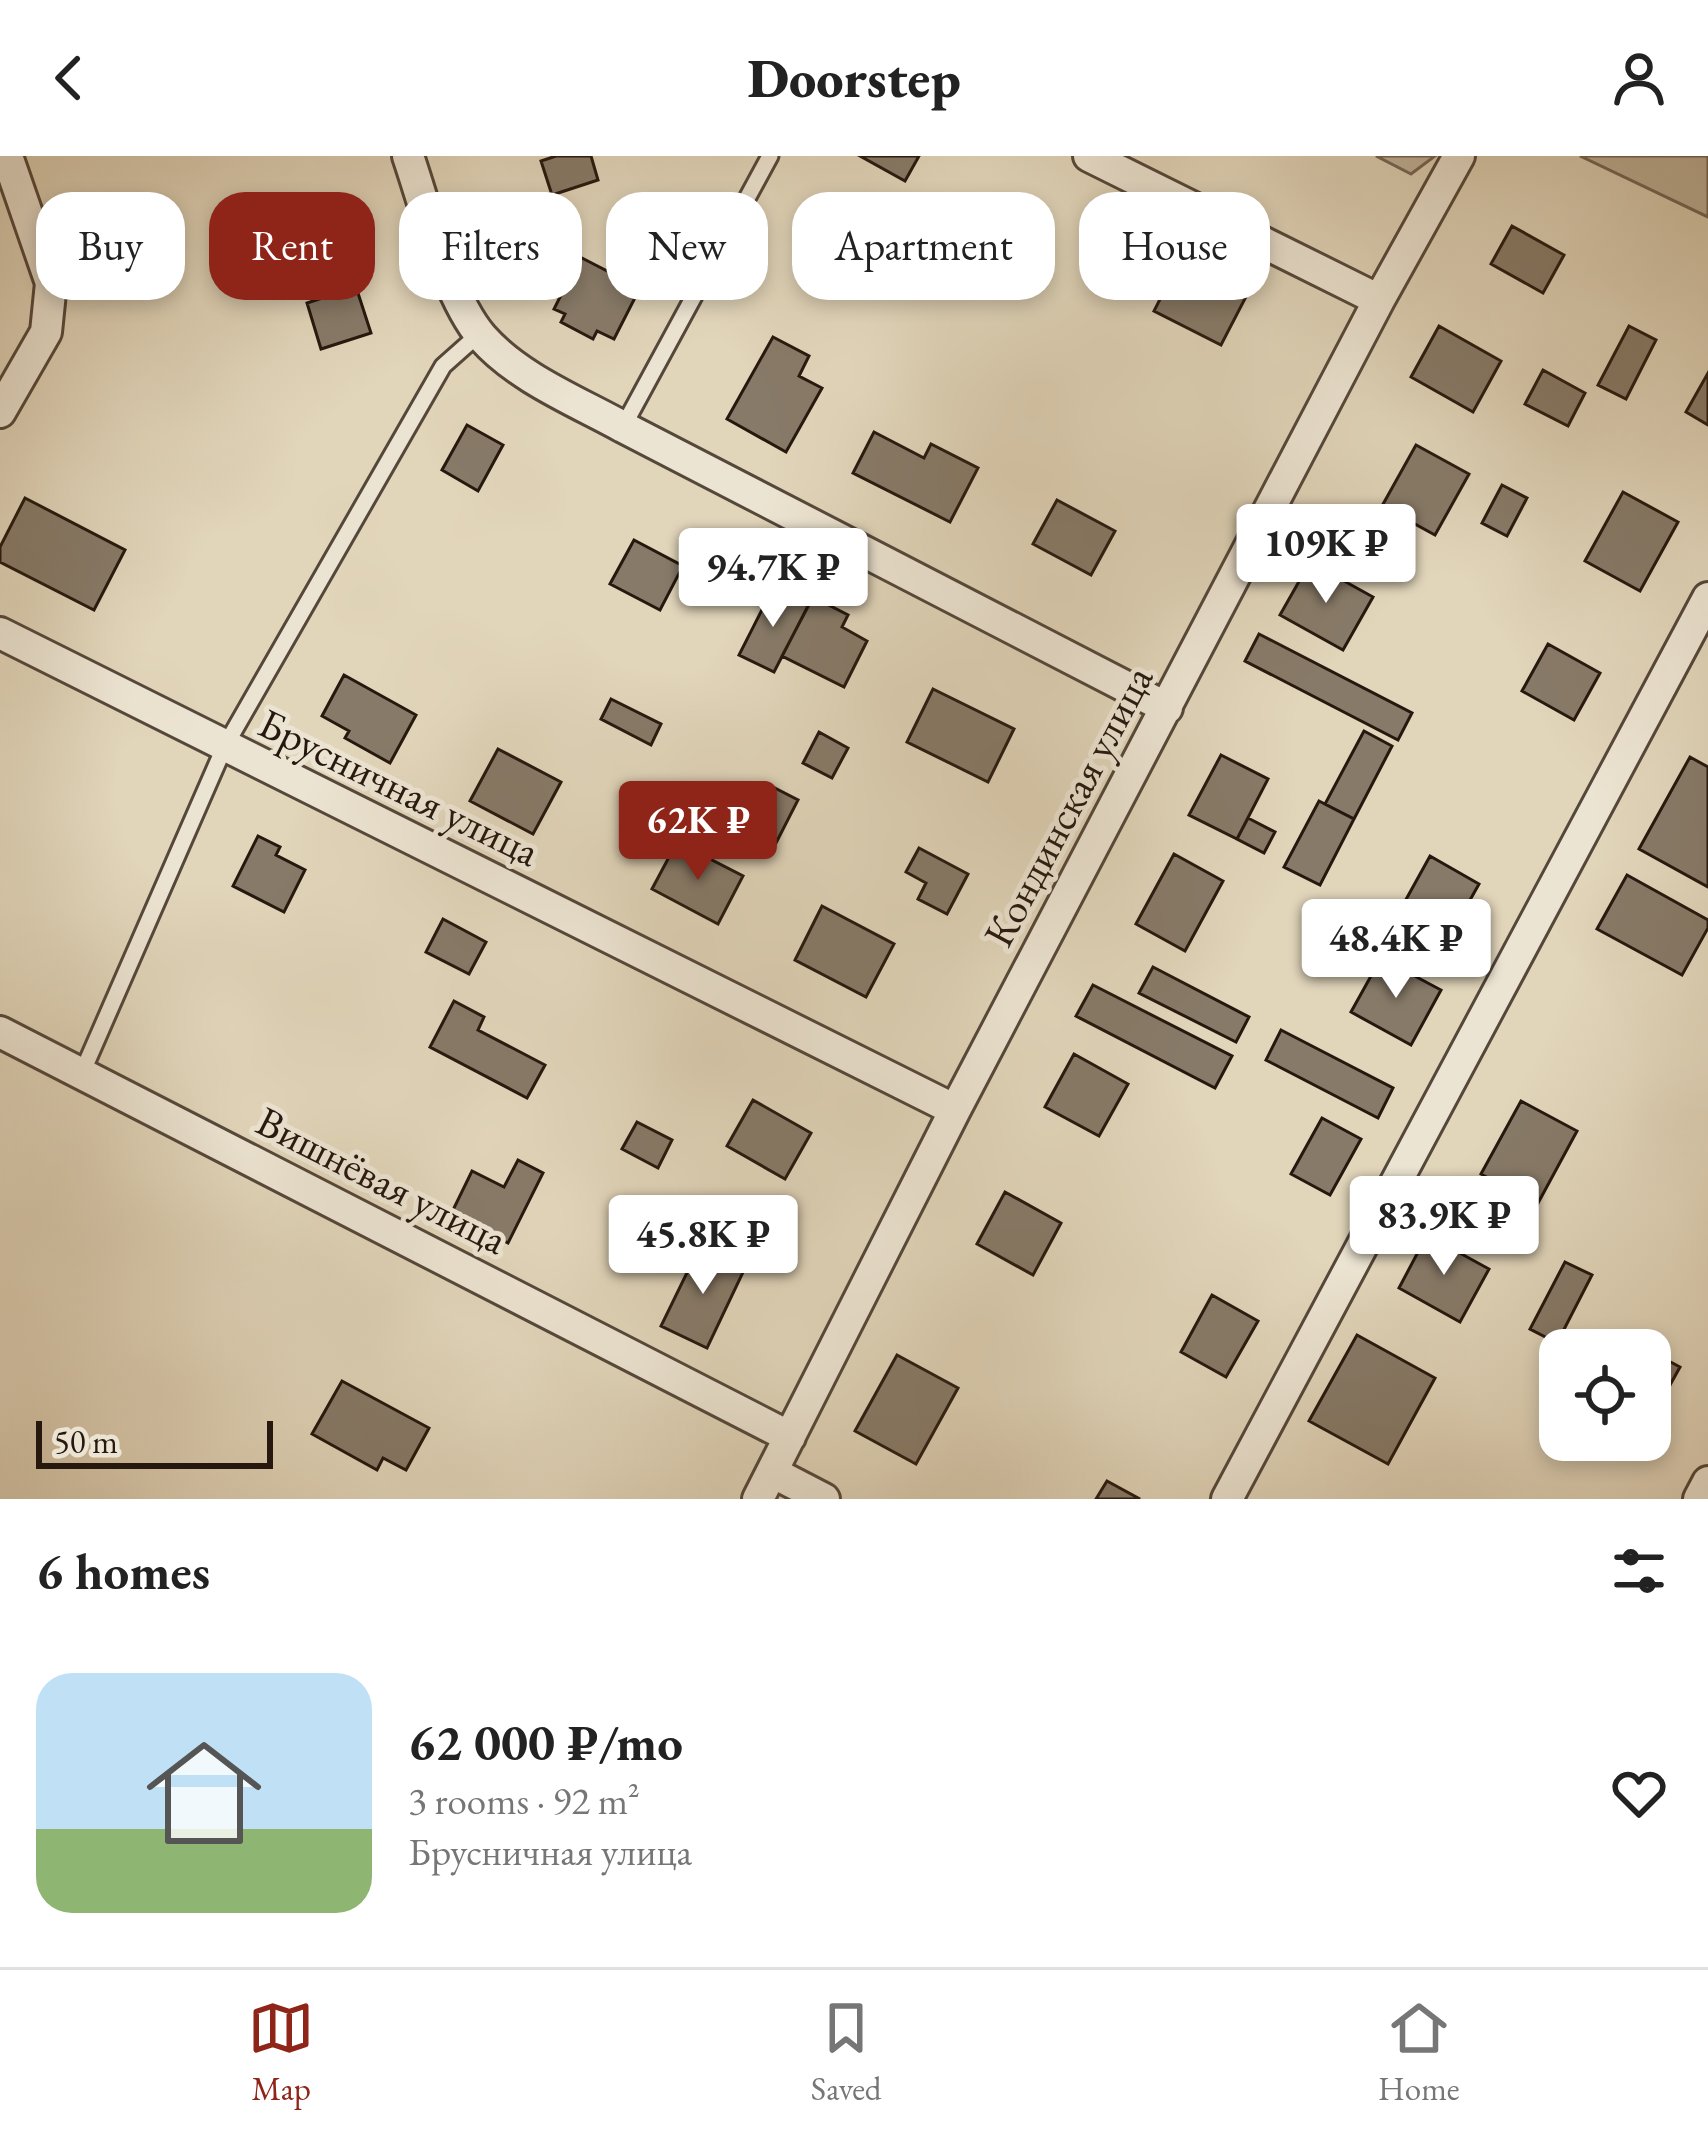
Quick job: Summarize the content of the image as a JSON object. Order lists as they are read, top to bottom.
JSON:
{
  "streets": {
    "street": ["Брусничная улица", "Кондинская улица", "Вишнёвая улица"]
  },
  "crossings": [
    ["Брусничная улица", "Кондинская улица"],
    ["Кондинская улица", "Вишнёвая улица"]
  ],
  "scale_bar": "50 m",
  "page": {
    "header": "Doorstep",
    "chip": [
      "Buy",
      "Rent",
      "Filters",
      "New",
      "Apartment",
      "House"
    ],
    "price": [
      "109K ₽",
      "94.7K ₽",
      "62K ₽",
      "48.4K ₽",
      "83.9K ₽",
      "45.8K ₽"
    ],
    "scale": "50 m",
    "heading": "6 homes",
    "list": [
      {
        "name": "62 000 ₽/mo",
        "note": "3 rooms · 92 m² · Брусничная улица"
      }
    ],
    "tabs": ["Map", "Saved", "Home"]
  }
}
